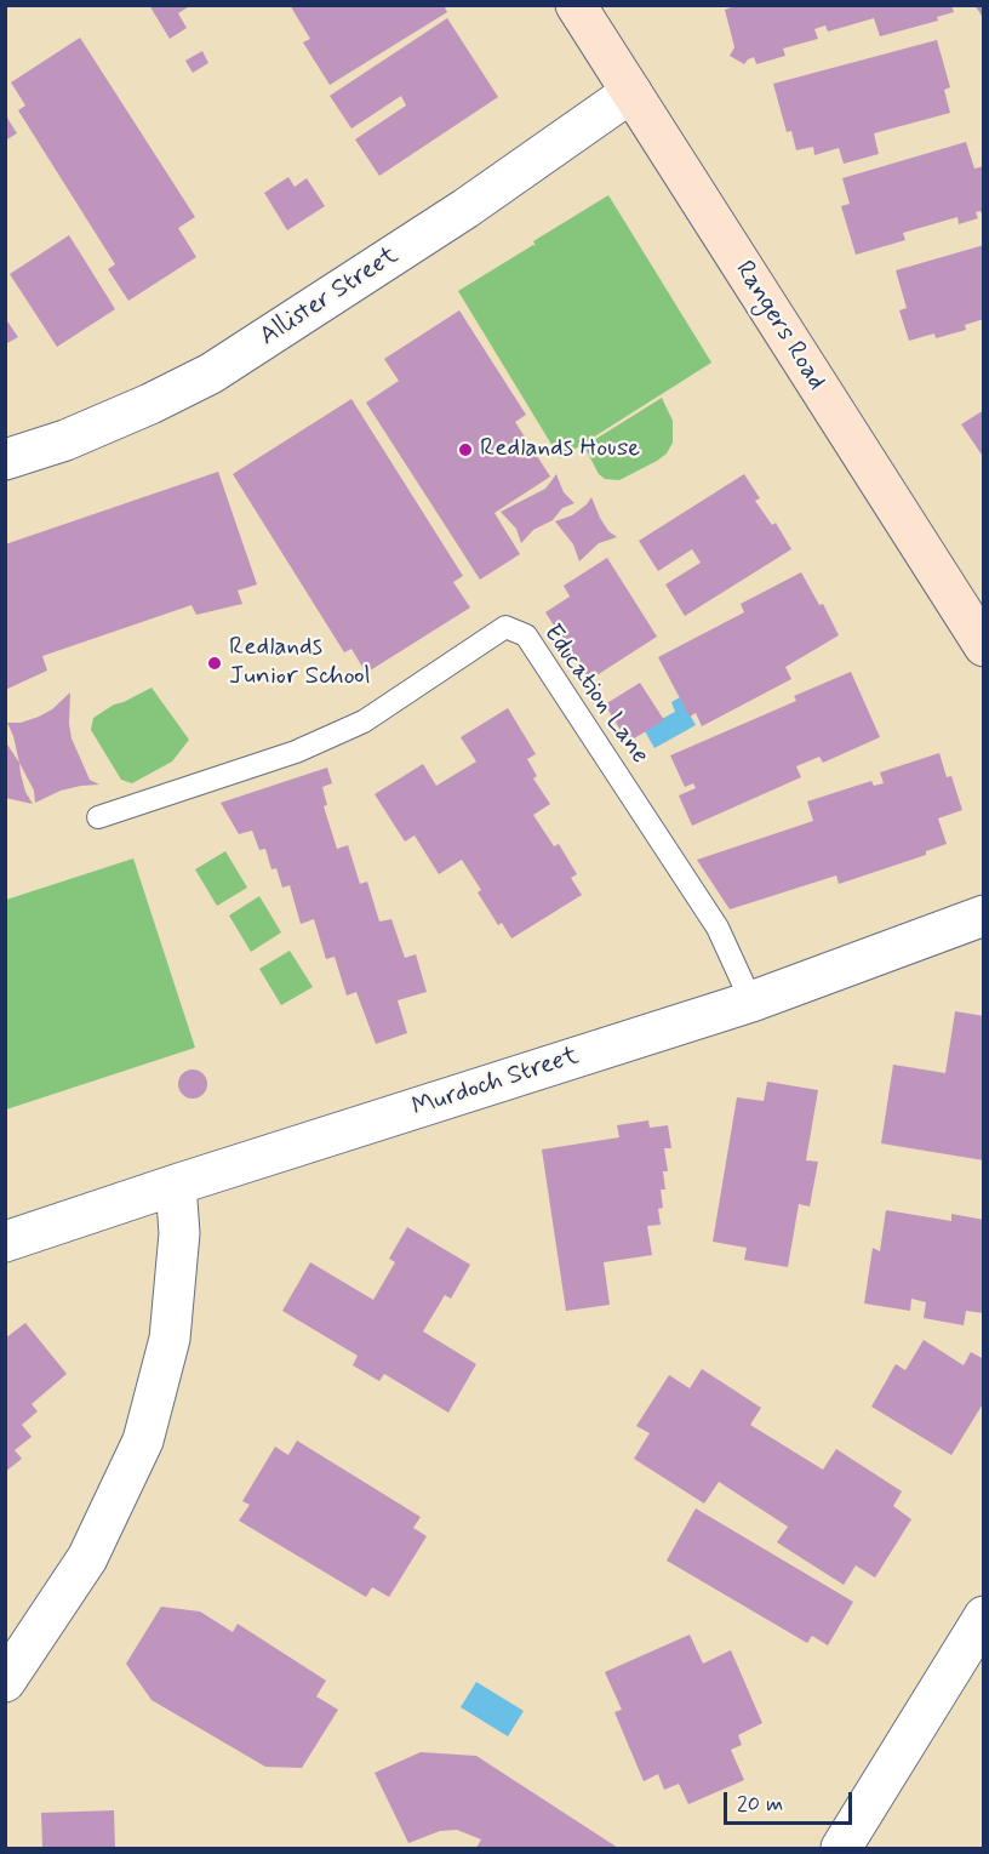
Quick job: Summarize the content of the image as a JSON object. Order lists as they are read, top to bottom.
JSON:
{
  "streets": {
    "main road": ["Rangers Road"],
    "street": ["Allister Street", "Murdoch Street"],
    "lane": ["Education Lane"]
  },
  "crossings": [
    ["Allister Street", "Rangers Road"],
    ["Education Lane", "Murdoch Street"]
  ],
  "places": ["Redlands House", "Redlands Junior School"],
  "scale_bar": "20 m"
}
